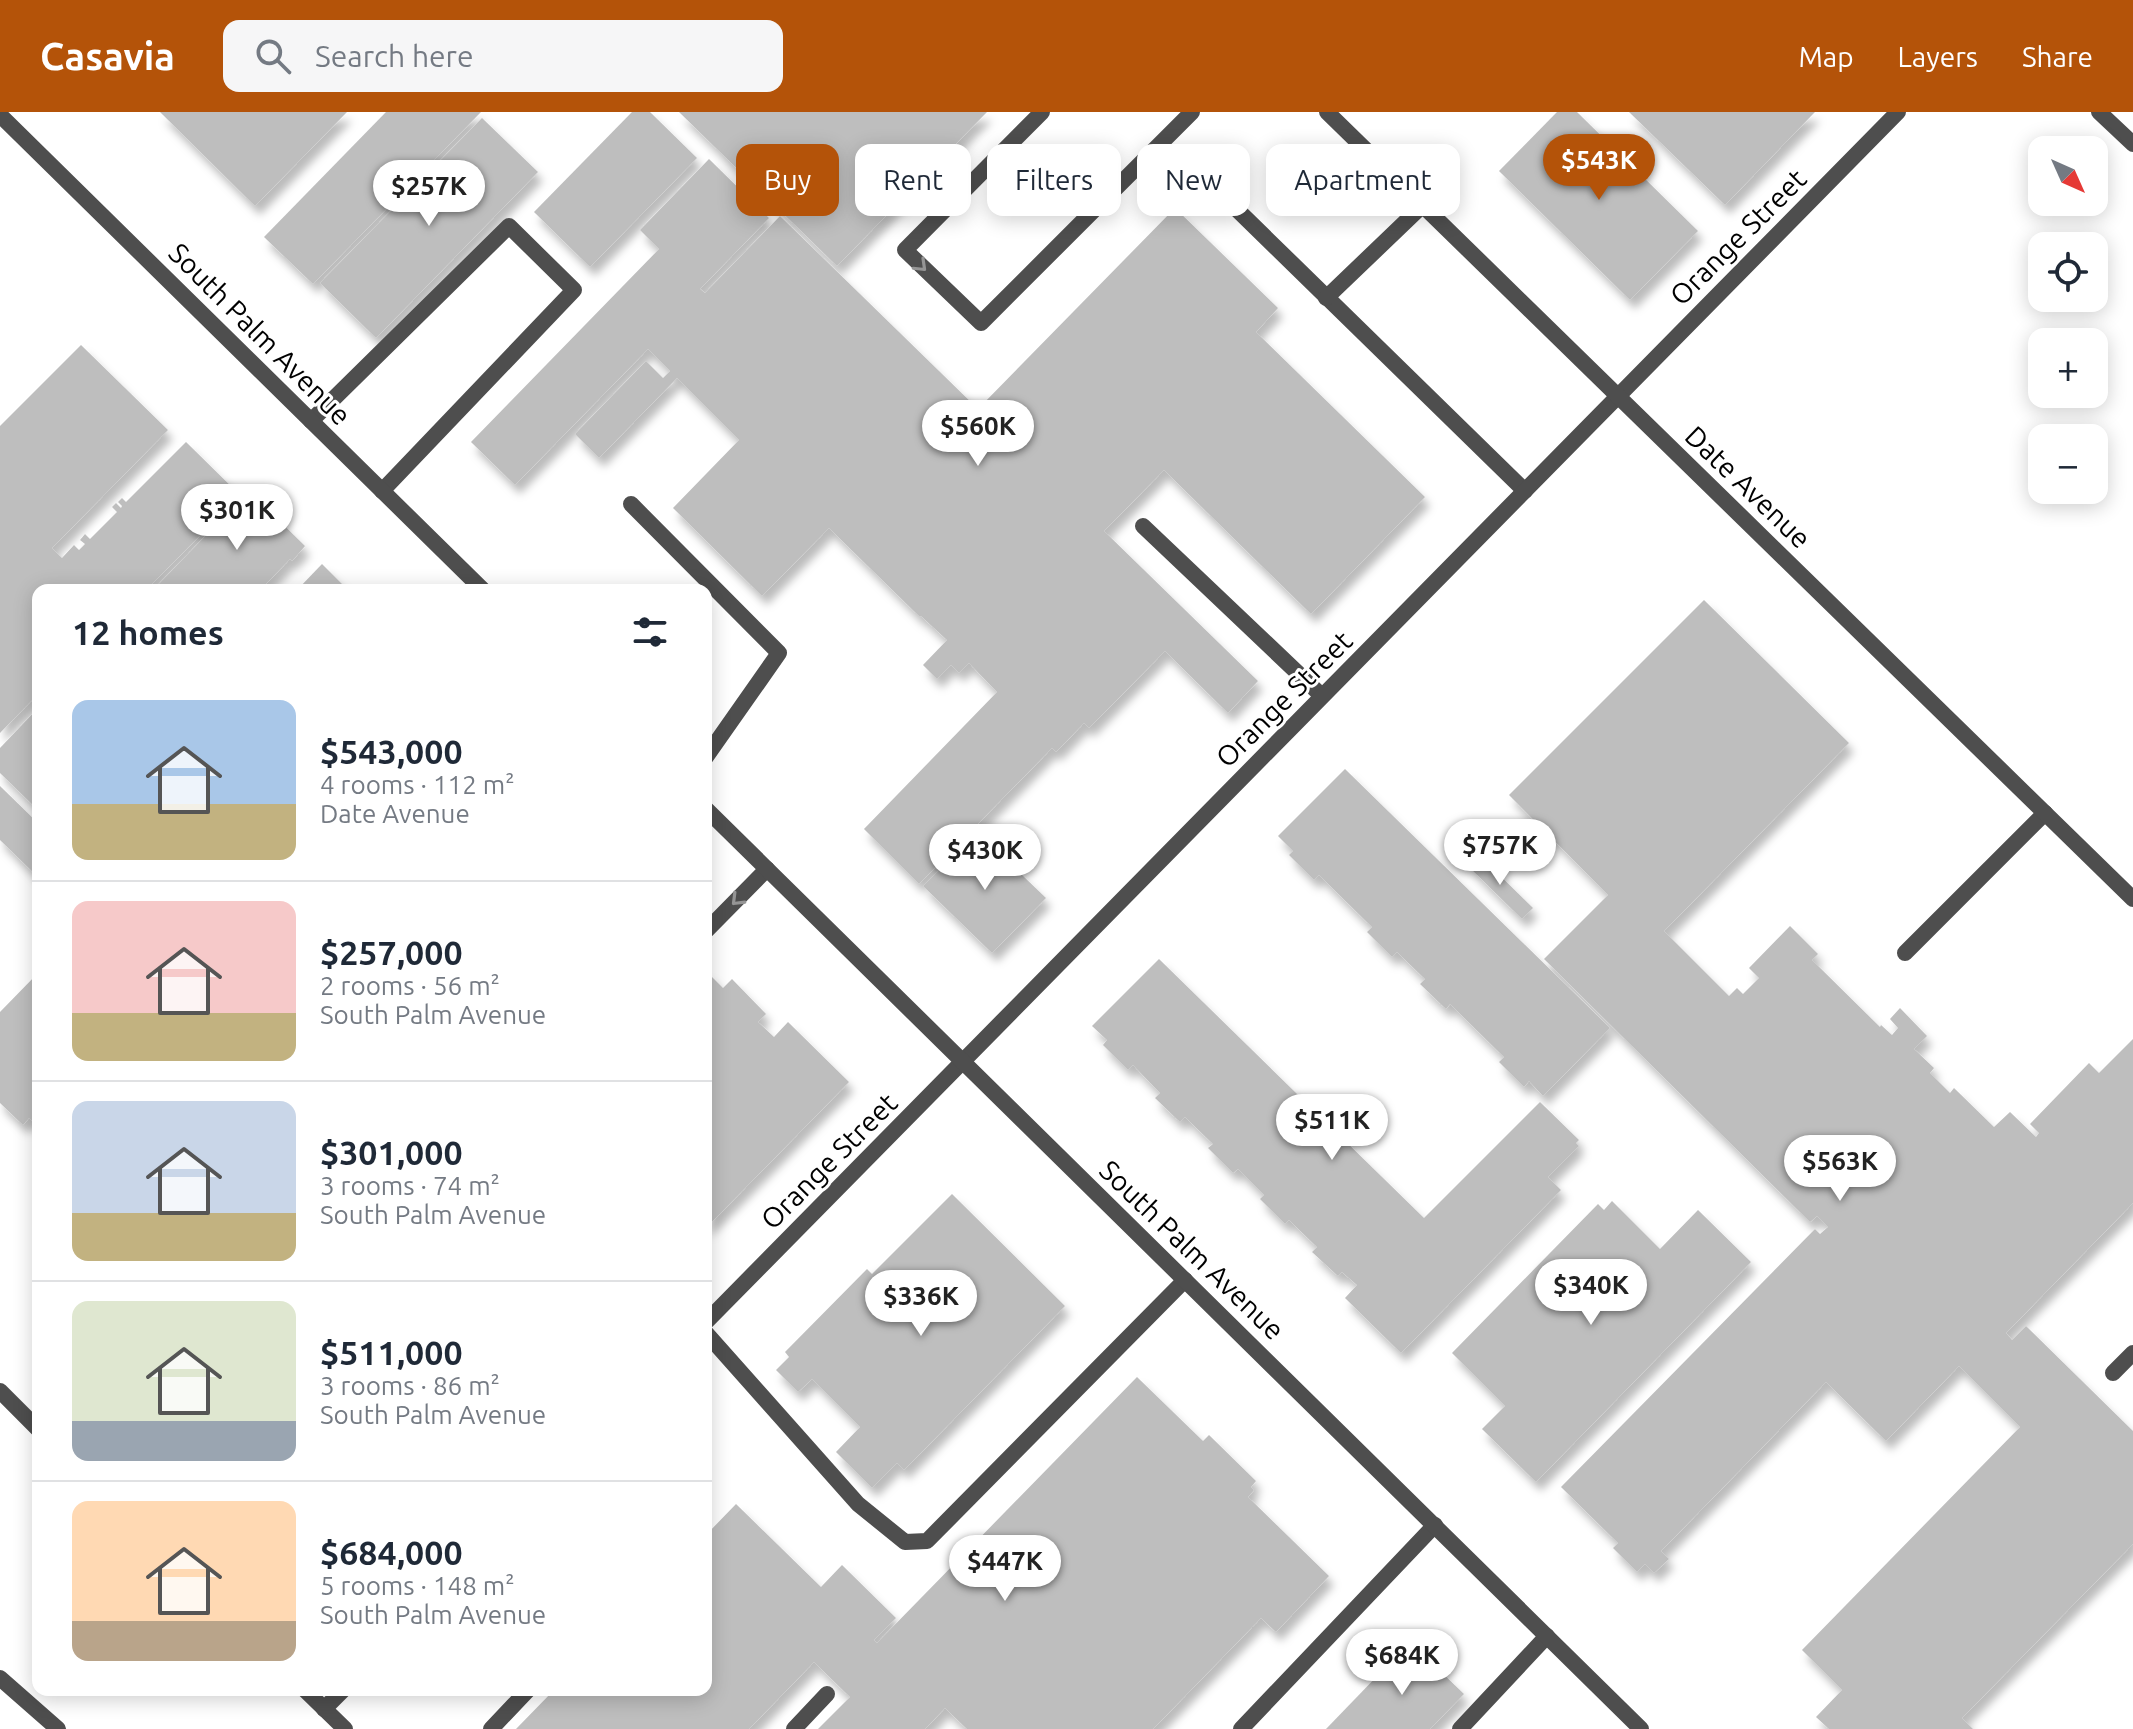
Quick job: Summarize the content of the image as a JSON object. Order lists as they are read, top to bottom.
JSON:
{
  "streets": {
    "street": ["Orange Street", "South Palm Avenue", "Date Avenue"]
  },
  "crossings": [
    ["Orange Street", "South Palm Avenue"],
    ["Orange Street", "Date Avenue"]
  ],
  "north": "bottom right",
  "page": {
    "header": "Casavia",
    "search": "Search here",
    "nav": ["Map", "Layers", "Share"],
    "price": [
      "$543K",
      "$257K",
      "$560K",
      "$301K",
      "$757K",
      "$430K",
      "$511K",
      "$563K",
      "$340K",
      "$336K",
      "$447K",
      "$684K"
    ],
    "map_buttons": ["+", "−"],
    "chip": [
      "Buy",
      "Rent",
      "Filters",
      "New",
      "Apartment"
    ],
    "heading": "12 homes",
    "list": [
      {
        "name": "$543,000",
        "note": "4 rooms · 112 m² · Date Avenue"
      },
      {
        "name": "$257,000",
        "note": "2 rooms · 56 m² · South Palm Avenue"
      },
      {
        "name": "$301,000",
        "note": "3 rooms · 74 m² · South Palm Avenue"
      },
      {
        "name": "$511,000",
        "note": "3 rooms · 86 m² · South Palm Avenue"
      },
      {
        "name": "$684,000",
        "note": "5 rooms · 148 m² · South Palm Avenue"
      }
    ]
  }
}
